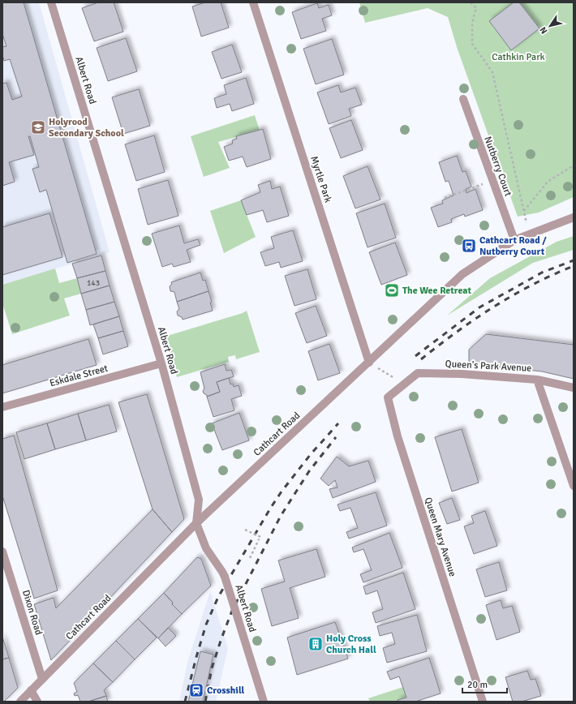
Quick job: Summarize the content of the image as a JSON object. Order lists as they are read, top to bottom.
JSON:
{
  "streets": {
    "street": [
      "Albert Road",
      "Nutberry Court",
      "Myrtle Park",
      "Queen's Park Avenue",
      "Eskdale Street",
      "Cathcart Road",
      "Queen Mary Avenue",
      "Dixon Road"
    ]
  },
  "crossings": [
    ["Albert Road", "Eskdale Street"],
    ["Albert Road", "Cathcart Road"],
    ["Nutberry Court", "Cathcart Road"],
    ["Myrtle Park", "Cathcart Road"],
    ["Queen's Park Avenue", "Queen Mary Avenue"],
    ["Cathcart Road", "Dixon Road"]
  ],
  "parks": ["Cathkin Park"],
  "places": {
    "school or university": ["Holyrood Secondary School"],
    "bus stop": ["Cathcart Road / Nutberry Court"],
    "sports": ["The Wee Retreat"],
    "building": ["Holy Cross Church Hall"],
    "station": ["Crosshill"]
  },
  "house_numbers": ["143"],
  "scale_bar": "20 m",
  "north": "bottom left"
}
